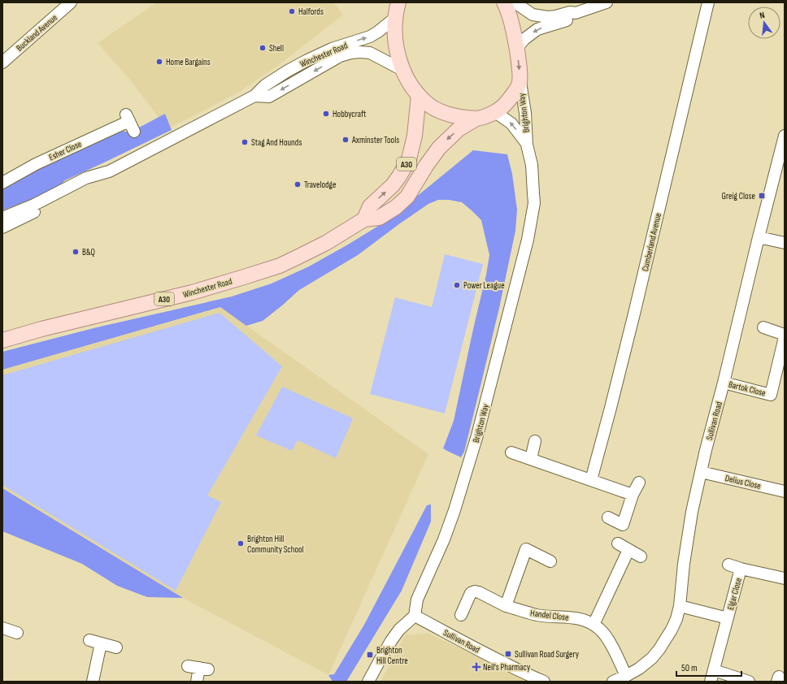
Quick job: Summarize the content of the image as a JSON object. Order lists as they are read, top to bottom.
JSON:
{
  "streets": {
    "main road": ["Winchester Road", "A30"],
    "street": [
      "Buckland Avenue",
      "Brighton Way",
      "Esher Close",
      "Cumberland Avenue",
      "Bartok Close",
      "Sullivan Road",
      "Delius Close",
      "Elgar Close",
      "Handel Close"
    ]
  },
  "crossings": [
    ["Winchester Road", "A30"],
    ["Brighton Way", "A30"],
    ["Brighton Way", "Sullivan Road"],
    ["Bartok Close", "Sullivan Road"],
    ["Sullivan Road", "Delius Close"],
    ["Sullivan Road", "Elgar Close"],
    ["Sullivan Road", "Handel Close"]
  ],
  "places": {
    "other": [
      "Halfords",
      "Shell",
      "Home Bargains",
      "Hobbycraft",
      "Axminster Tools",
      "Stag And Hounds",
      "Travelodge",
      "B&Q",
      "Power League",
      "Brighton Hill Community School"
    ],
    "transit": ["Greig Close", "Sullivan Road Surgery", "Brighton Hill Centre"],
    "health": ["Neil's Pharmacy"]
  },
  "scale_bar": "50 m",
  "north": "top"
}
